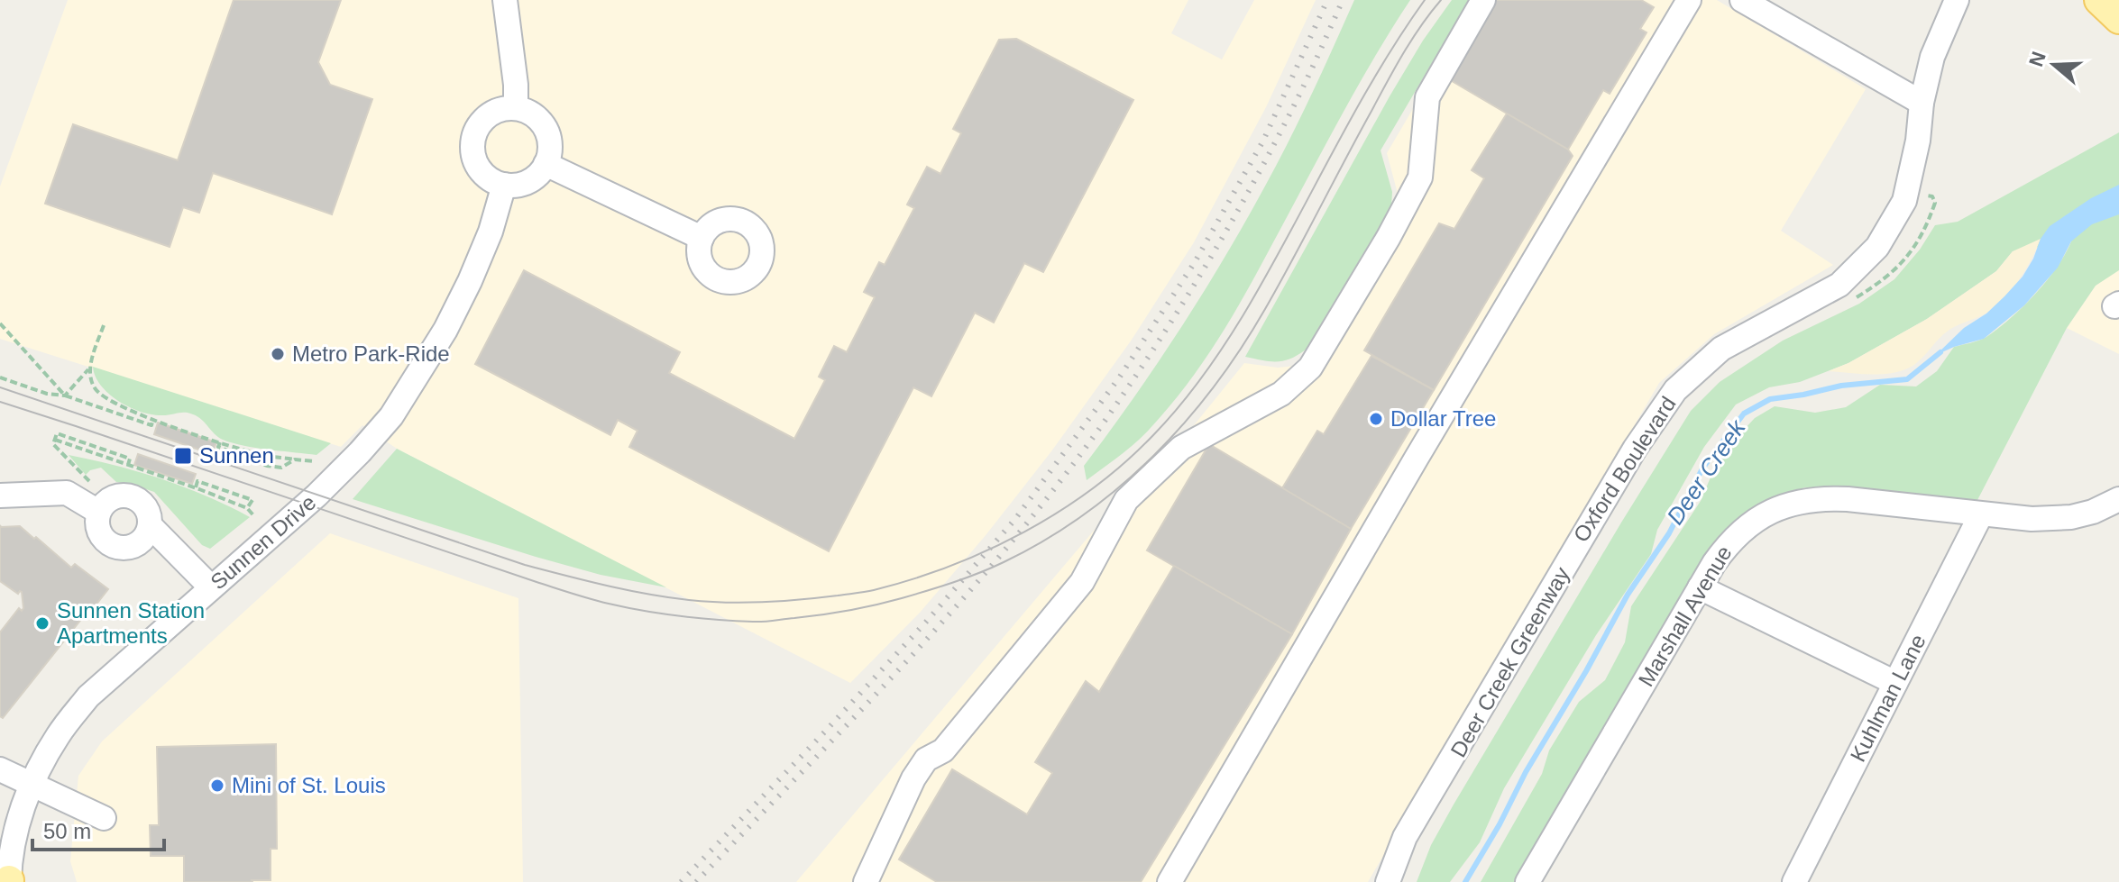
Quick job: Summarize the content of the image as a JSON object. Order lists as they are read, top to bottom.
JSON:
{
  "streets": {
    "street": [
      "Oxford Boulevard",
      "Sunnen Drive",
      "Marshall Avenue",
      "Kuhlman Lane"
    ]
  },
  "crossings": [
    ["Marshall Avenue", "Kuhlman Lane"]
  ],
  "water": ["Deer Creek"],
  "places": {
    "other": [
      "Metro Park-Ride",
      "Dollar Tree",
      "Sunnen Station Apartments",
      "Mini of St. Louis"
    ],
    "transit": ["Sunnen"]
  },
  "scale_bar": "50 m",
  "north": "left"
}
